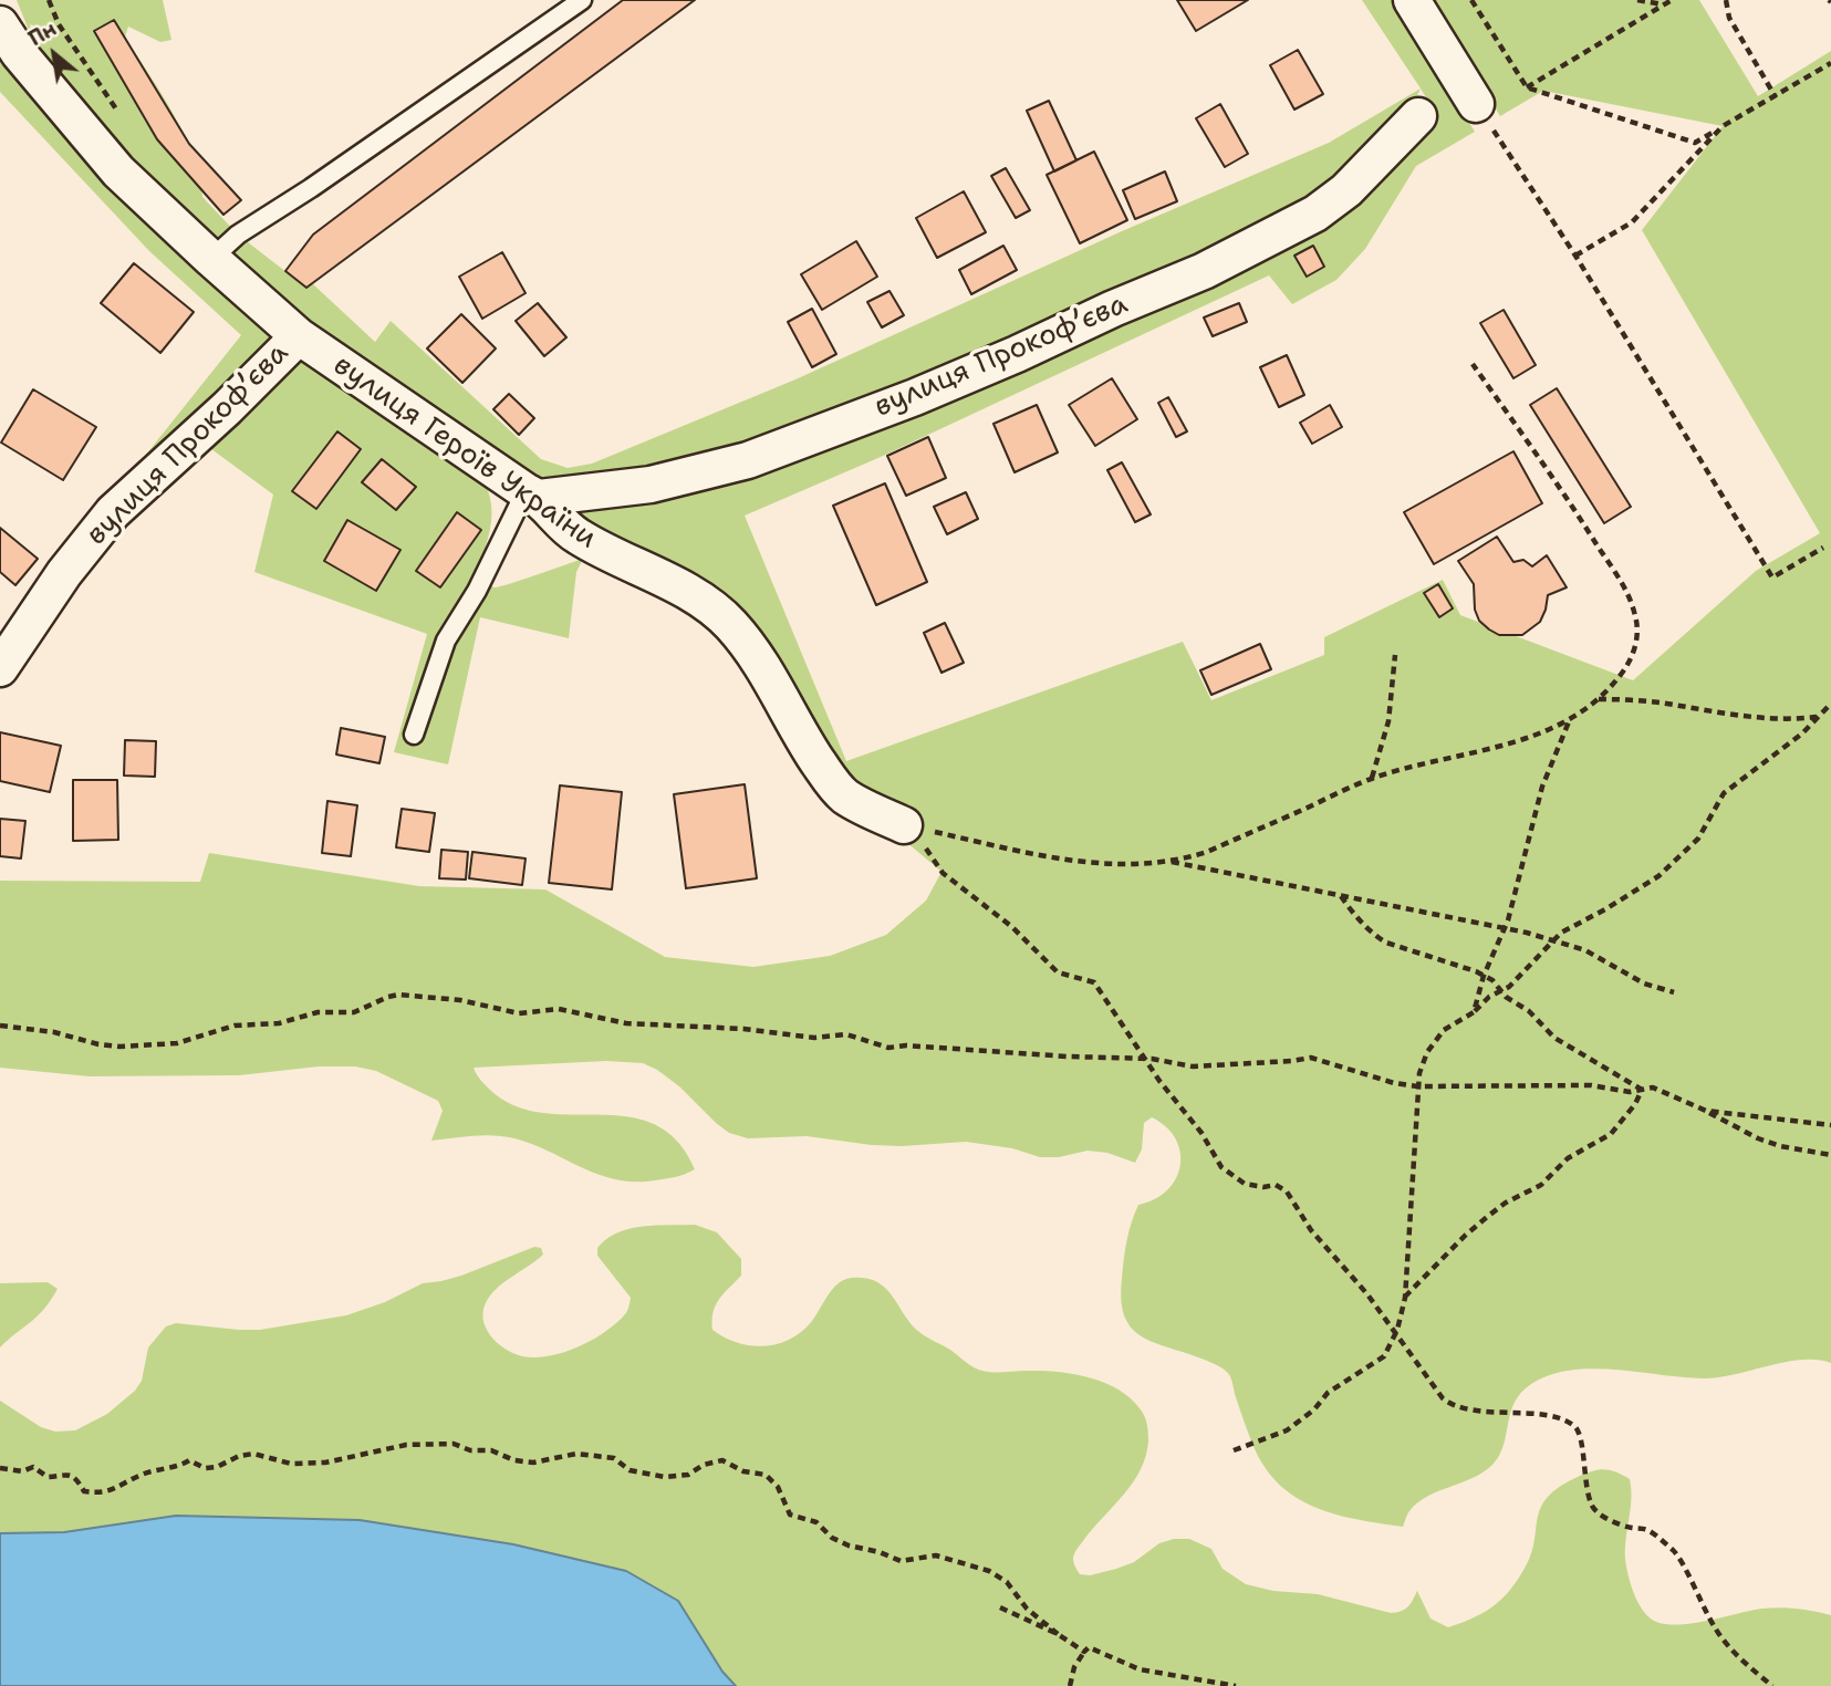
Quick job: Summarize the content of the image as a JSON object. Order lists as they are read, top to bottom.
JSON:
{
  "streets": {
    "street": ["вулиця Прокофʼєва", "вулиця Героїв України"]
  },
  "crossings": [
    ["вулиця Прокофʼєва", "вулиця Героїв України"]
  ],
  "north": "top left"
}
